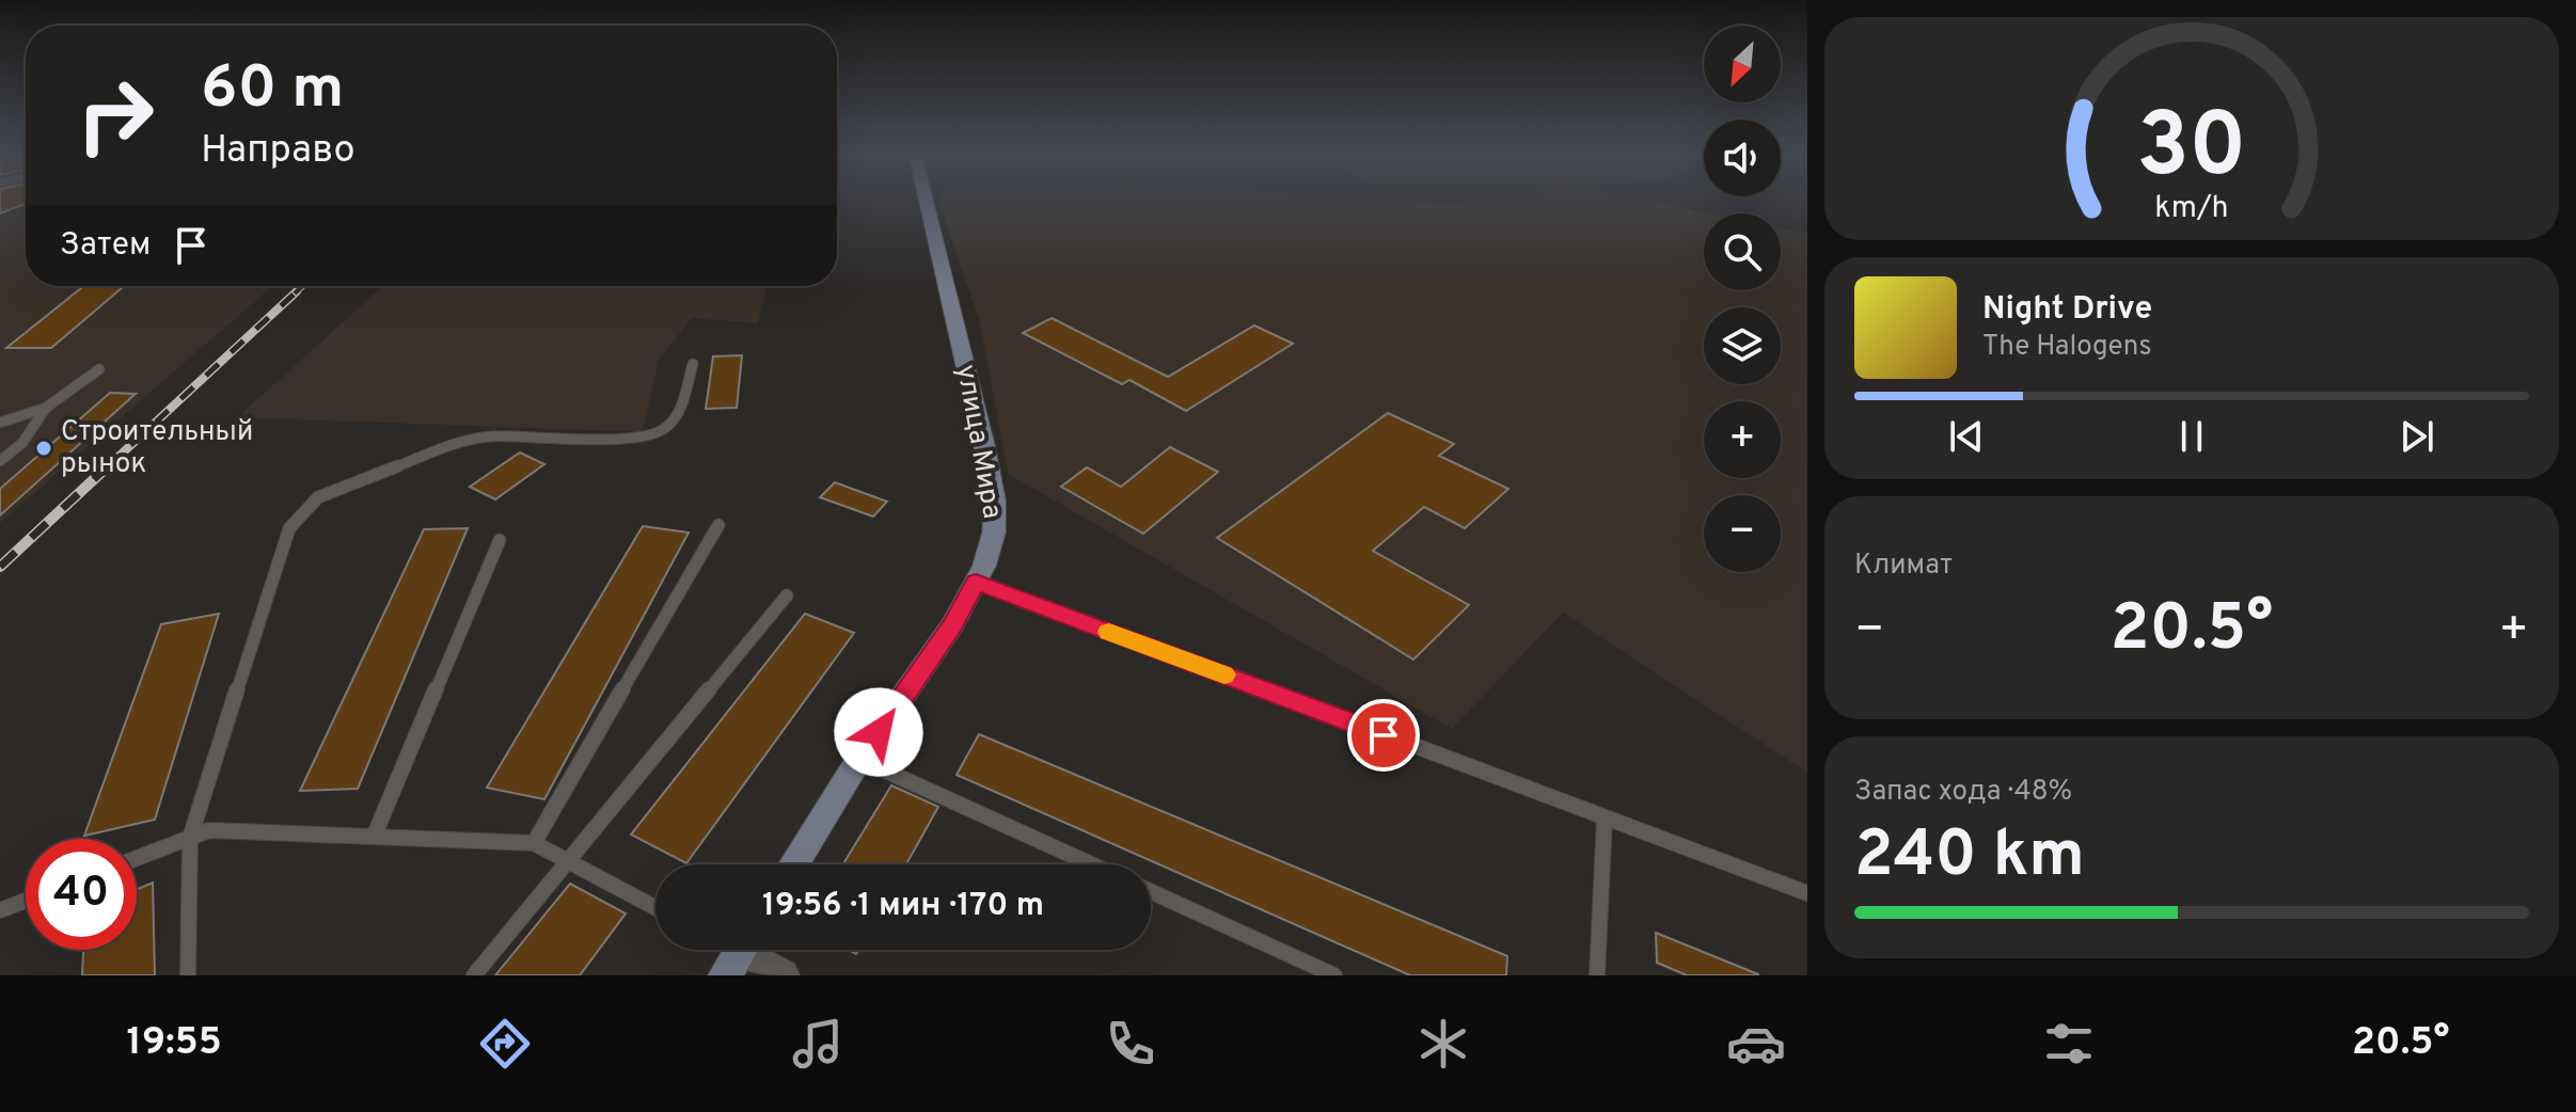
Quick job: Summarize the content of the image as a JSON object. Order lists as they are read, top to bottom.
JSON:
{
  "streets": {
    "street": ["улица Мира"]
  },
  "places": ["Строительный рынок"],
  "north": "bottom left",
  "page": {
    "map_buttons": ["+", "−"],
    "turn": ["60 m", "Направо"],
    "then": "Затем",
    "song": ["Night Drive", "The Halogens"],
    "tile": [
      "Климат",
      ["Запас хода · 48%", "240 km"]
    ],
    "heat": ["−", "20.5°", "+"],
    "limit": "40",
    "trip": "19:56 · 1 мин · 170 m",
    "tabs": ["19:55", "20.5°"],
    "gauge": ["30", "km/h"]
  }
}
